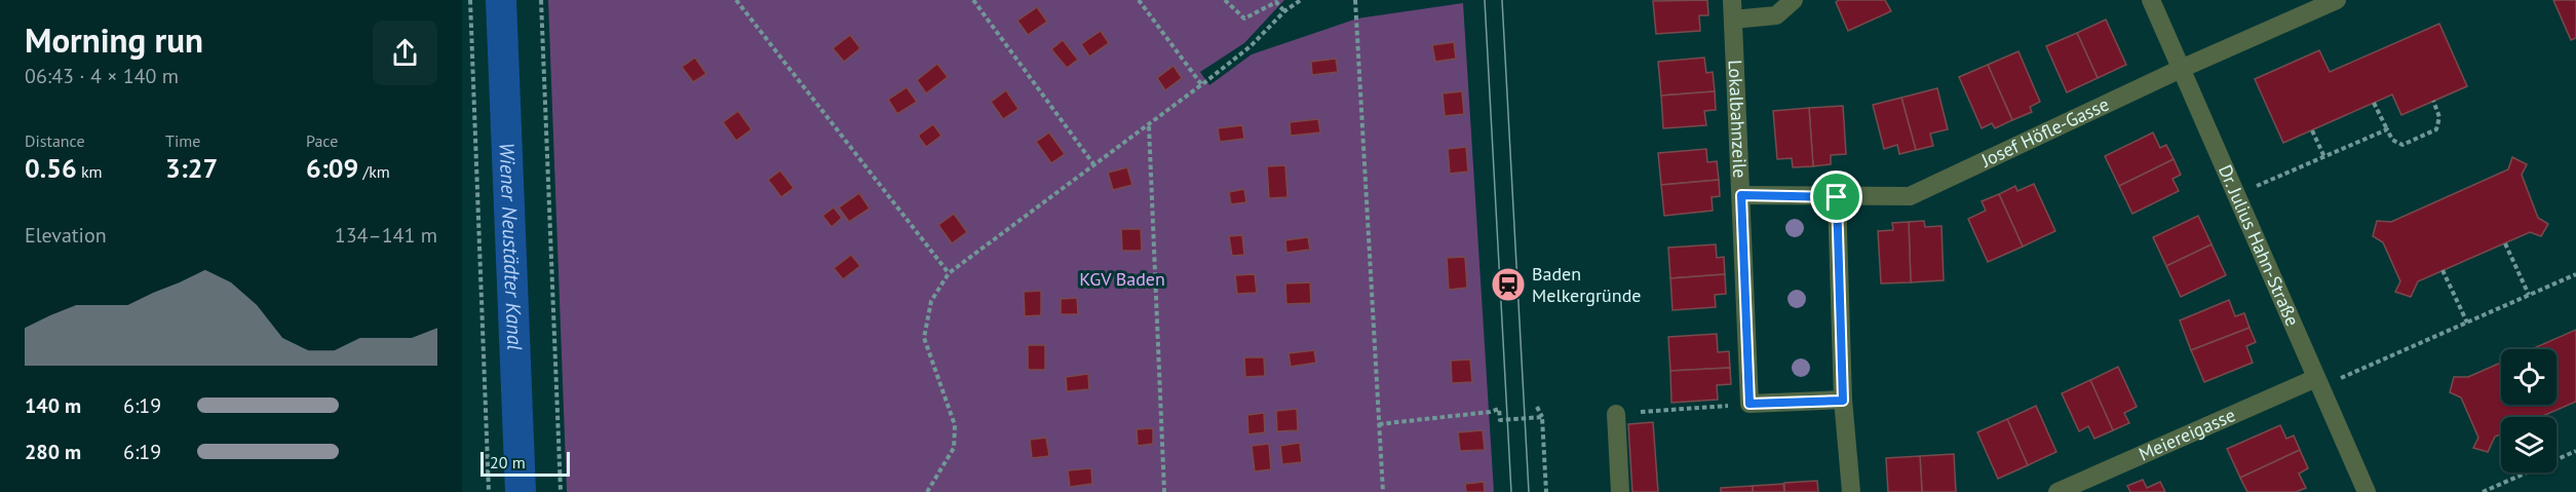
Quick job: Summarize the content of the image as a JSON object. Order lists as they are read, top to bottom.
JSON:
{
  "streets": {
    "street": [
      "Lokalbahnzeile",
      "Josef Höfle-Gasse",
      "Dr. Julius Hahn-Straße",
      "Meiereigasse"
    ]
  },
  "crossings": [
    ["Lokalbahnzeile", "Josef Höfle-Gasse"],
    ["Josef Höfle-Gasse", "Dr. Julius Hahn-Straße"],
    ["Dr. Julius Hahn-Straße", "Meiereigasse"]
  ],
  "water": ["Wiener Neustädter Kanal"],
  "parks": ["KGV Baden"],
  "places": {
    "station": ["Baden Melkergründe"]
  },
  "scale_bar": "20 m",
  "page": {
    "heading": ["Morning run", "06:43 · 4 × 140 m"],
    "stats": [
      ["Distance", "0.56 km"],
      ["Time", "3:27"],
      ["Pace", "6:09 /km"]
    ],
    "chart": ["Elevation", "134–141 m"],
    "list": [
      {
        "name": "140 m",
        "note": "6:19"
      },
      {
        "name": "280 m",
        "note": "6:19"
      }
    ],
    "scale": "20 m"
  }
}
